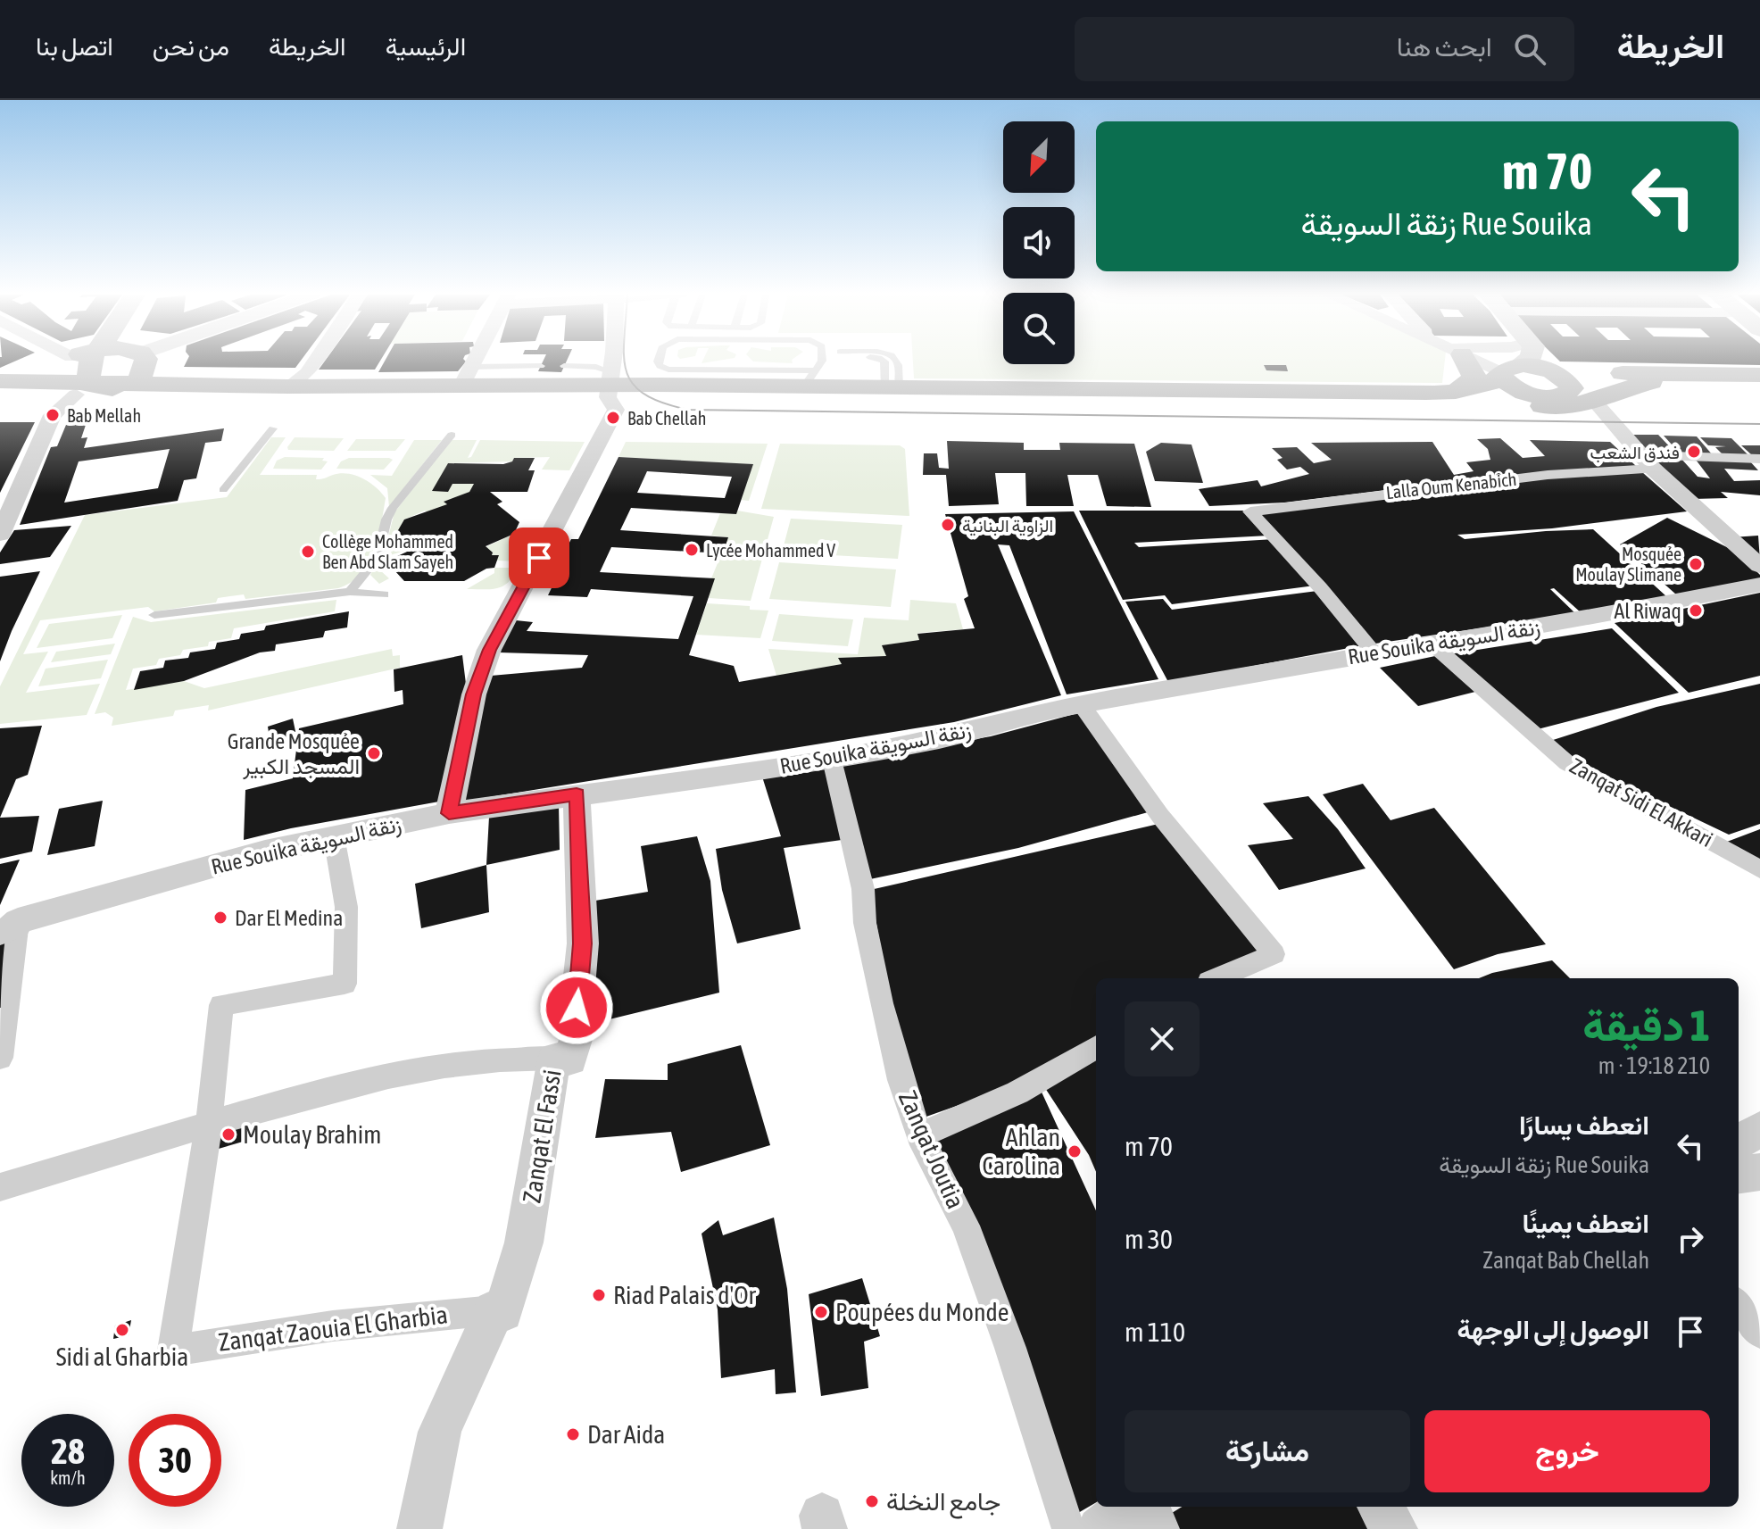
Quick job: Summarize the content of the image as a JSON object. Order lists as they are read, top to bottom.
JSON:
{
  "streets": {
    "street": [
      "Lalla Oum Kenabich",
      "Rue Souika زنقة السويقة",
      "Zanqat Sidi El Akkari",
      "Zanqat El Fassi",
      "Zanqat Joutia",
      "Zanqat Zaouia El Gharbia"
    ]
  },
  "crossings": [
    ["Lalla Oum Kenabich", "Rue Souika زنقة السويقة"],
    ["Rue Souika زنقة السويقة", "Zanqat Sidi El Akkari"],
    ["Rue Souika زنقة السويقة", "Zanqat El Fassi"],
    ["Rue Souika زنقة السويقة", "Zanqat Joutia"],
    ["Zanqat El Fassi", "Zanqat Zaouia El Gharbia"]
  ],
  "places": [
    "Bab Mellah",
    "Bab Chellah",
    "فندق الشعب",
    "الزاوية البنانية",
    "Lycée Mohammed V",
    "Collège Mohammed Ben Abd Slam Sayeh",
    "Mosquée Moulay Slimane",
    "Al Riwaq",
    "Grande Mosquée المسجد الكبير",
    "Dar El Medina",
    "Moulay Brahim",
    "Ahlan Carolina",
    "Riad Palais d'Or",
    "Poupées du Monde",
    "Sidi al Gharbia",
    "Dar Aida",
    "جامع النخلة"
  ],
  "north": "bottom left",
  "page": {
    "header": "الخريطة",
    "search": "ابحث هنا",
    "nav": [
      "الرئيسية",
      "الخريطة",
      "من نحن",
      "اتصل بنا"
    ],
    "turn": ["70 m", "Rue Souika زنقة السويقة"],
    "heading": ["1 دقيقة", "210 m · 19:18"],
    "list": [
      {
        "name": "انعطف يسارًا",
        "note": "Rue Souika زنقة السويقة",
        "value": "70 m"
      },
      {
        "name": "انعطف يمينًا",
        "note": "Zanqat Bab Chellah",
        "value": "30 m"
      },
      {
        "name": "الوصول إلى الوجهة",
        "value": "110 m"
      }
    ],
    "buttons": ["خروج", "مشاركة"],
    "speed": "28 km/h",
    "limit": "30"
  }
}
